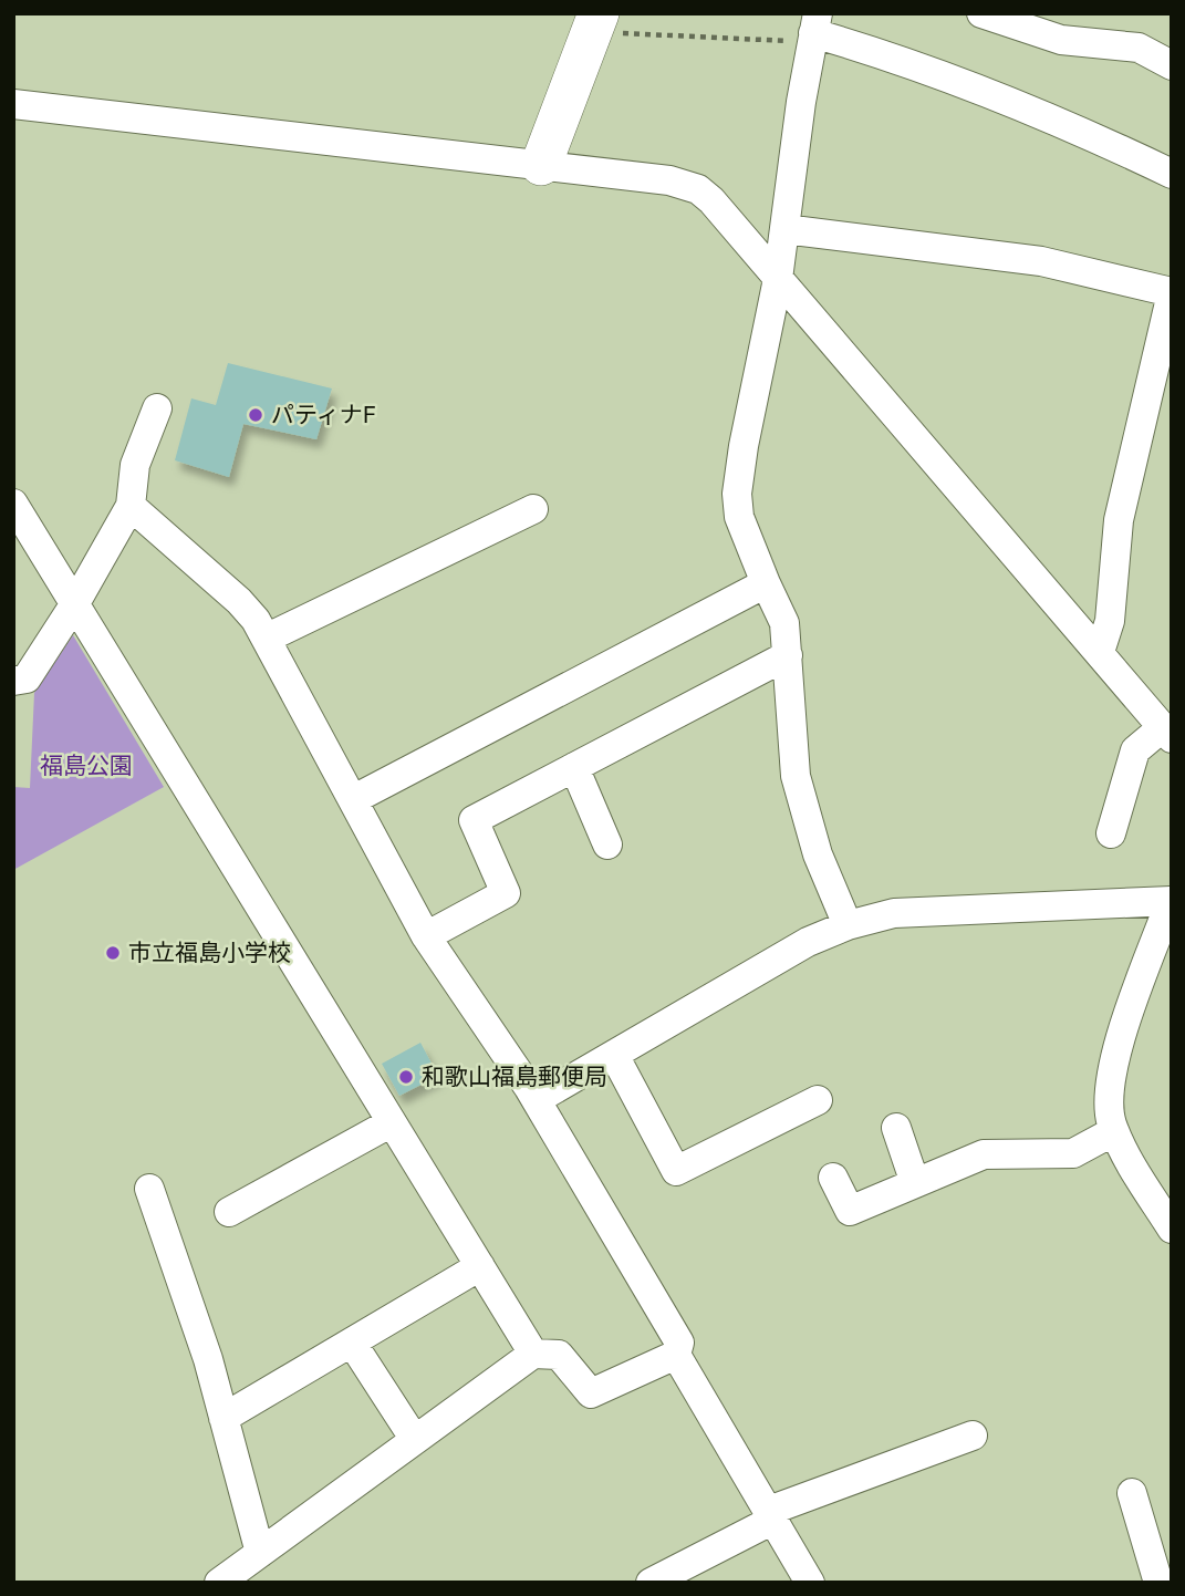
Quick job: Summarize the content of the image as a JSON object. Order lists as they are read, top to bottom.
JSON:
{
  "parks": ["福島公園"],
  "places": ["パティナF", "市立福島小学校", "和歌山福島郵便局"]
}
